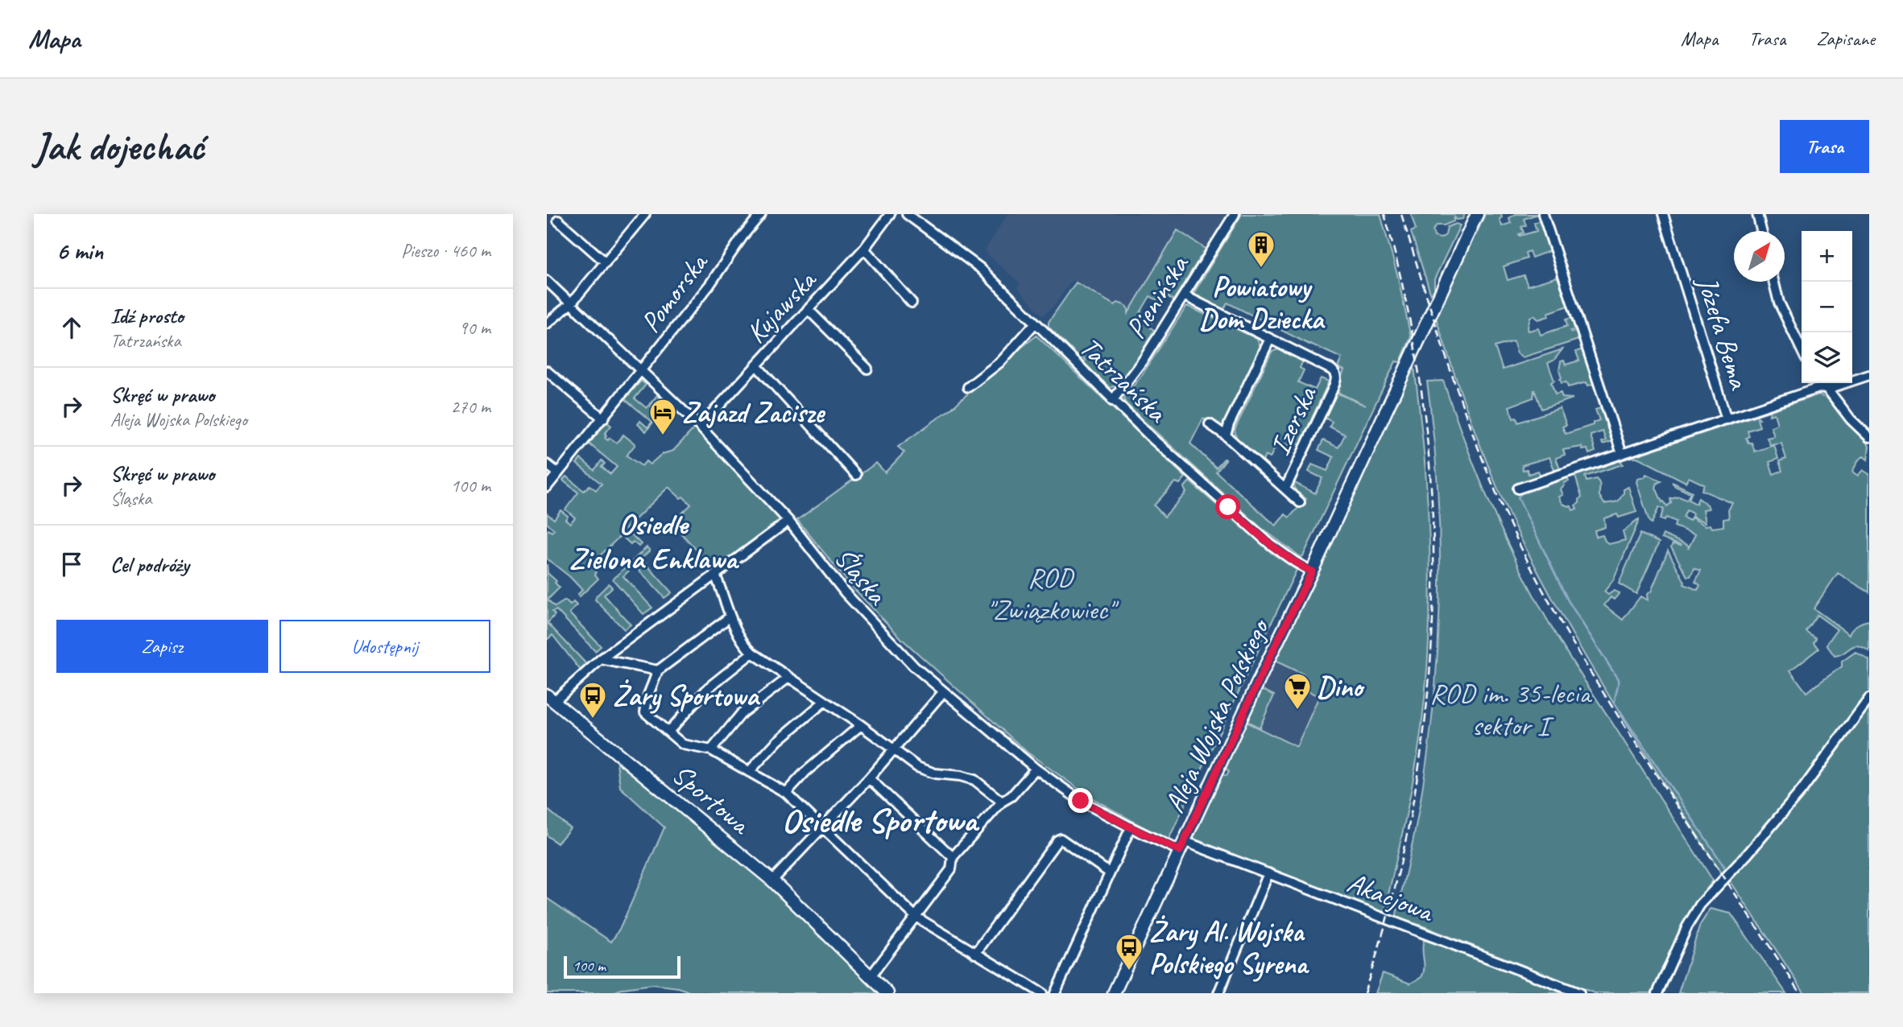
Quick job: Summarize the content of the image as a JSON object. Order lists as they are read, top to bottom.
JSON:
{
  "streets": {
    "street": [
      "Pomorska",
      "Pienińska",
      "Kujawska",
      "Józefa Bema",
      "Tatrzańska",
      "Izerska",
      "Śląska",
      "Aleja Wojska Polskiego",
      "Sportowa",
      "Akacjowa"
    ]
  },
  "crossings": [
    ["Pomorska", "Śląska"],
    ["Pienińska", "Tatrzańska"],
    ["Pienińska", "Izerska"],
    ["Kujawska", "Śląska"],
    ["Tatrzańska", "Aleja Wojska Polskiego"],
    ["Śląska", "Aleja Wojska Polskiego"],
    ["Śląska", "Akacjowa"],
    ["Aleja Wojska Polskiego", "Akacjowa"]
  ],
  "districts": ["Osiedle Zielona Enklawa", "Osiedle Sportowa"],
  "parks": ["ROD \"Związkowiec\"", "ROD im. 35-lecia sektor I"],
  "places": {
    "building": ["Powiatowy Dom Dziecka"],
    "hotel": ["Zajazd Zacisze"],
    "supermarket": ["Dino"],
    "bus stop": ["Żary Sportowa", "Żary Al. Wojska Polskiego Syrena"]
  },
  "scale_bar": "100 m",
  "north": "top right",
  "page": {
    "header": "Mapa",
    "nav": ["Mapa", "Trasa", "Zapisane"],
    "buttons": [
      "Trasa",
      ["Zapisz", "Udostępnij"]
    ],
    "title": "Jak dojechać",
    "heading": ["6 min", "Pieszo · 460 m"],
    "map_buttons": ["+", "−"],
    "list": [
      ["Idź prosto", "Tatrzańska", "90 m"],
      ["Skręć w prawo", "Aleja Wojska Polskiego", "270 m"],
      ["Skręć w prawo", "Śląska", "100 m"],
      "Cel podróży"
    ],
    "scale": "100 m"
  }
}
